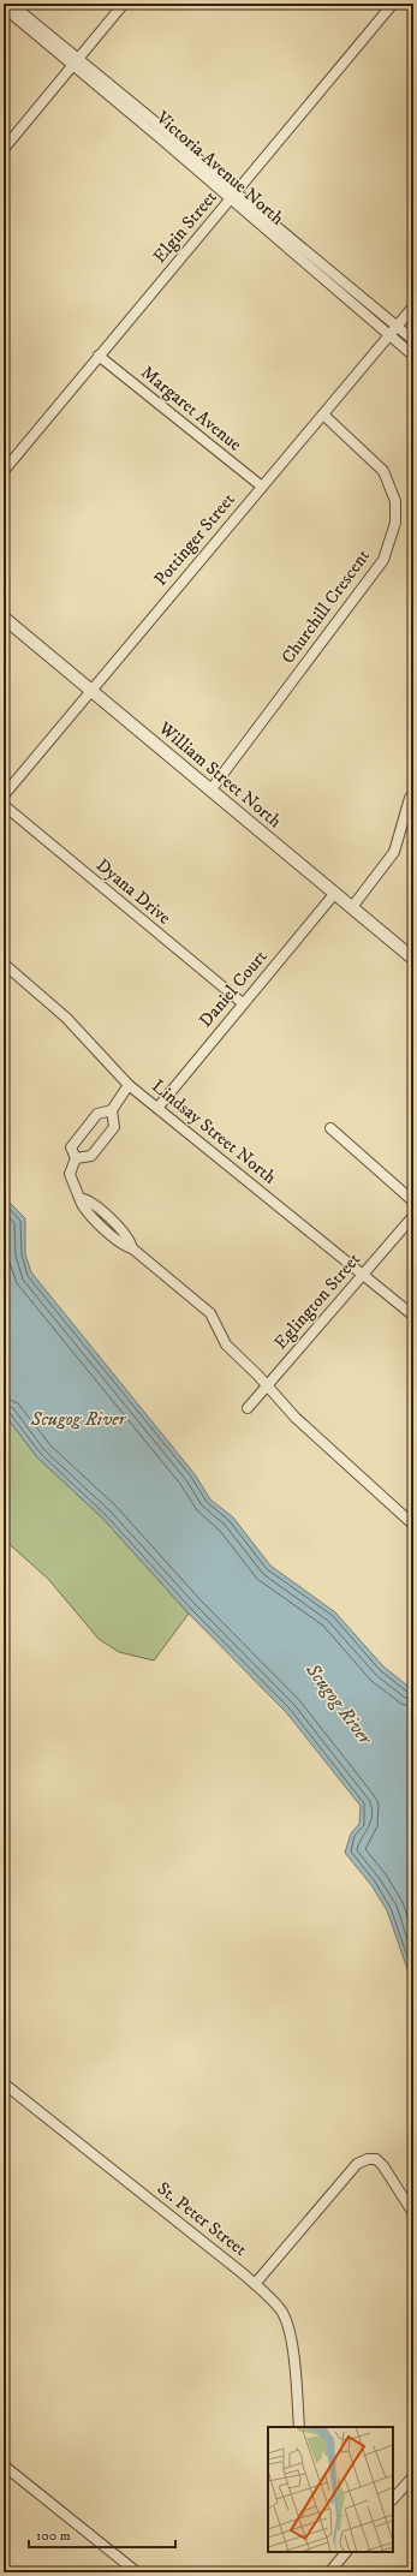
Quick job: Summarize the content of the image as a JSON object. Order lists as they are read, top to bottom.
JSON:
{
  "streets": {
    "street": [
      "Victoria Avenue North",
      "Elgin Street",
      "Margaret Avenue",
      "Pottinger Street",
      "Churchill Crescent",
      "William Street North",
      "Dyana Drive",
      "Daniel Court",
      "Lindsay Street North",
      "Eglington Street",
      "St. Peter Street"
    ]
  },
  "crossings": [
    ["Victoria Avenue North", "Elgin Street"],
    ["Victoria Avenue North", "Pottinger Street"],
    ["Elgin Street", "Margaret Avenue"],
    ["Margaret Avenue", "Pottinger Street"],
    ["Pottinger Street", "Churchill Crescent"],
    ["Pottinger Street", "William Street North"],
    ["Churchill Crescent", "William Street North"],
    ["William Street North", "Daniel Court"],
    ["Dyana Drive", "Daniel Court"],
    ["Daniel Court", "Lindsay Street North"],
    ["Lindsay Street North", "Eglington Street"]
  ],
  "water": ["Scugog River"],
  "scale_bar": "100 m"
}
